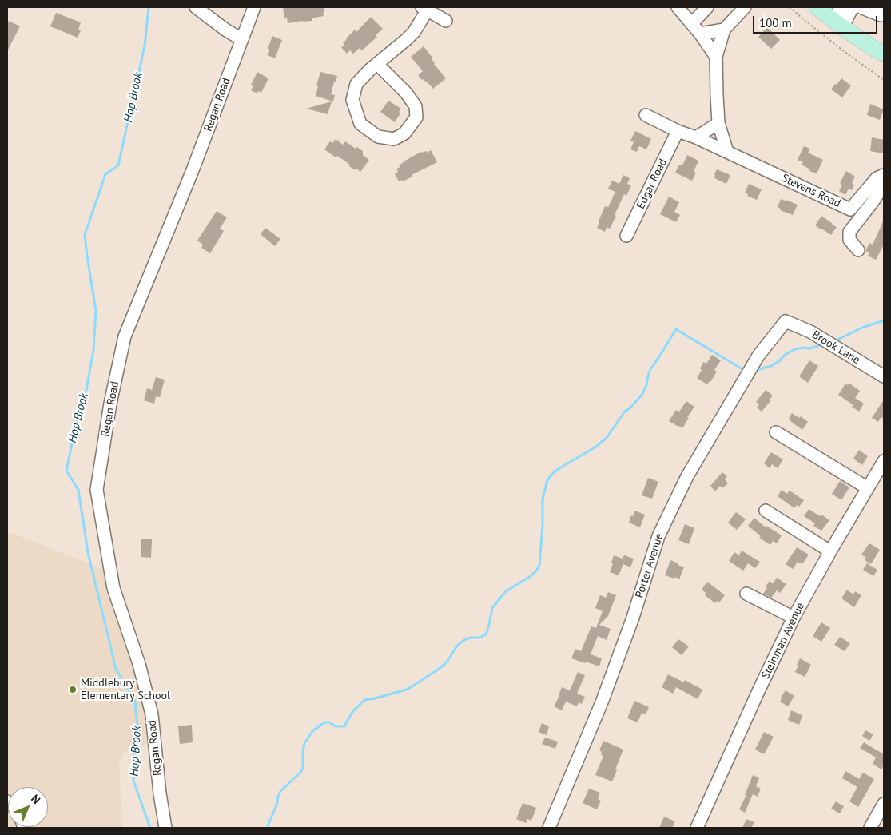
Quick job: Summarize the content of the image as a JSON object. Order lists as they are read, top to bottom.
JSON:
{
  "streets": {
    "street": [
      "Regan Road",
      "Edgar Road",
      "Stevens Road",
      "Brook Lane",
      "Porter Avenue",
      "Steinman Avenue"
    ]
  },
  "crossings": [
    ["Edgar Road", "Stevens Road"],
    ["Brook Lane", "Porter Avenue"]
  ],
  "water": ["Hop Brook"],
  "places": ["Middlebury Elementary School"],
  "scale_bar": "100 m",
  "north": "top right"
}
